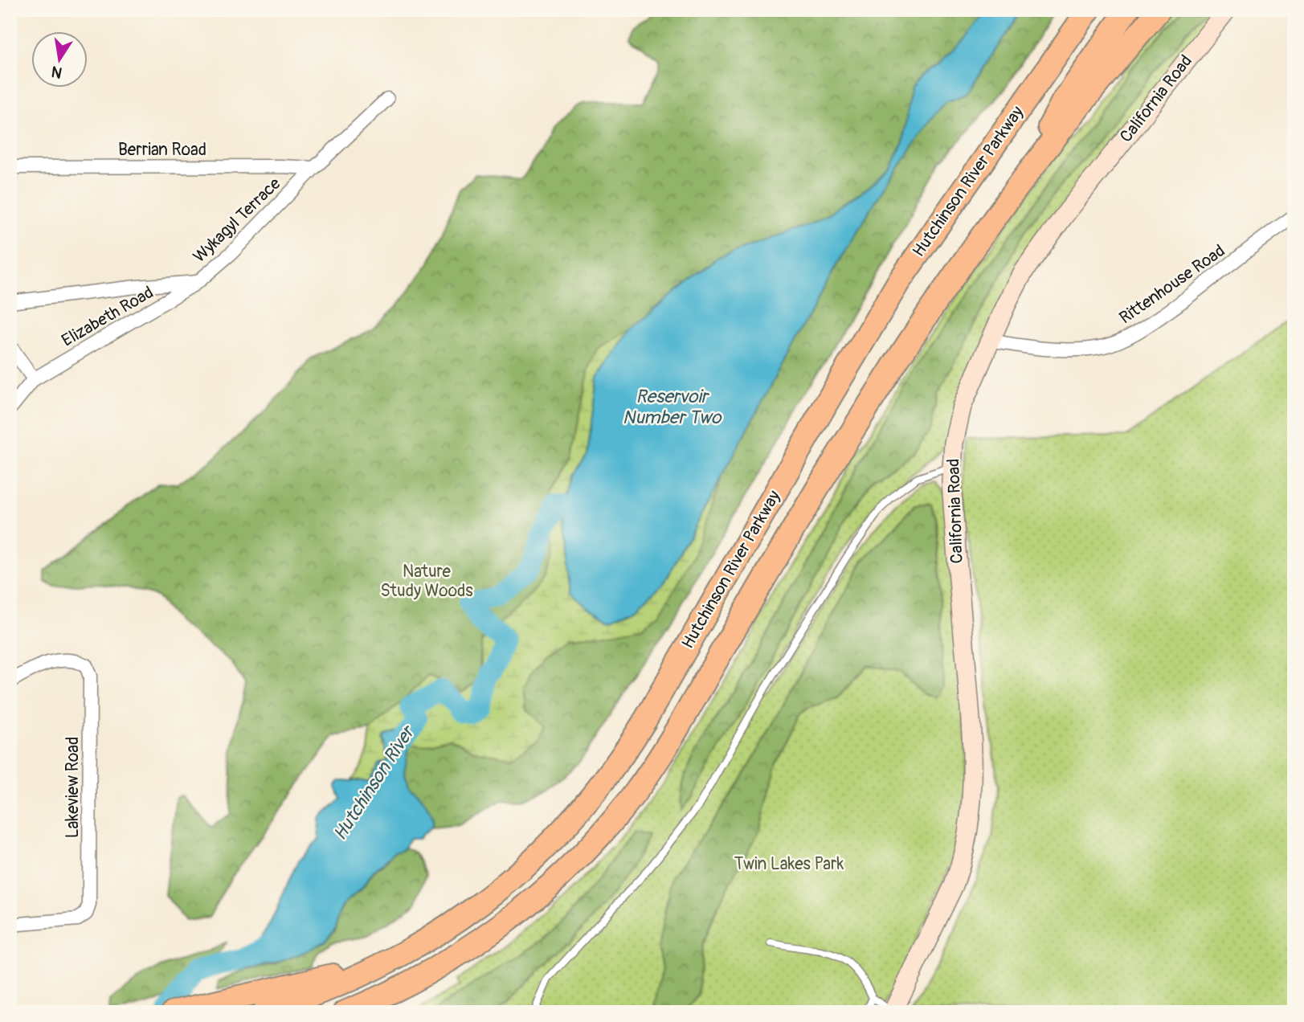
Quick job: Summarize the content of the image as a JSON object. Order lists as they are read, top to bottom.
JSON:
{
  "streets": {
    "highway": ["Hutchinson River Parkway"],
    "main road": ["California Road"],
    "street": [
      "Berrian Road",
      "Wykagyl Terrace",
      "Rittenhouse Road",
      "Elizabeth Road",
      "Lakeview Road"
    ]
  },
  "crossings": [
    ["California Road", "Rittenhouse Road"],
    ["Berrian Road", "Wykagyl Terrace"],
    ["Wykagyl Terrace", "Elizabeth Road"]
  ],
  "water": ["Reservoir Number Two", "Hutchinson River"],
  "parks": ["Nature Study Woods", "Twin Lakes Park"],
  "north": "bottom"
}
